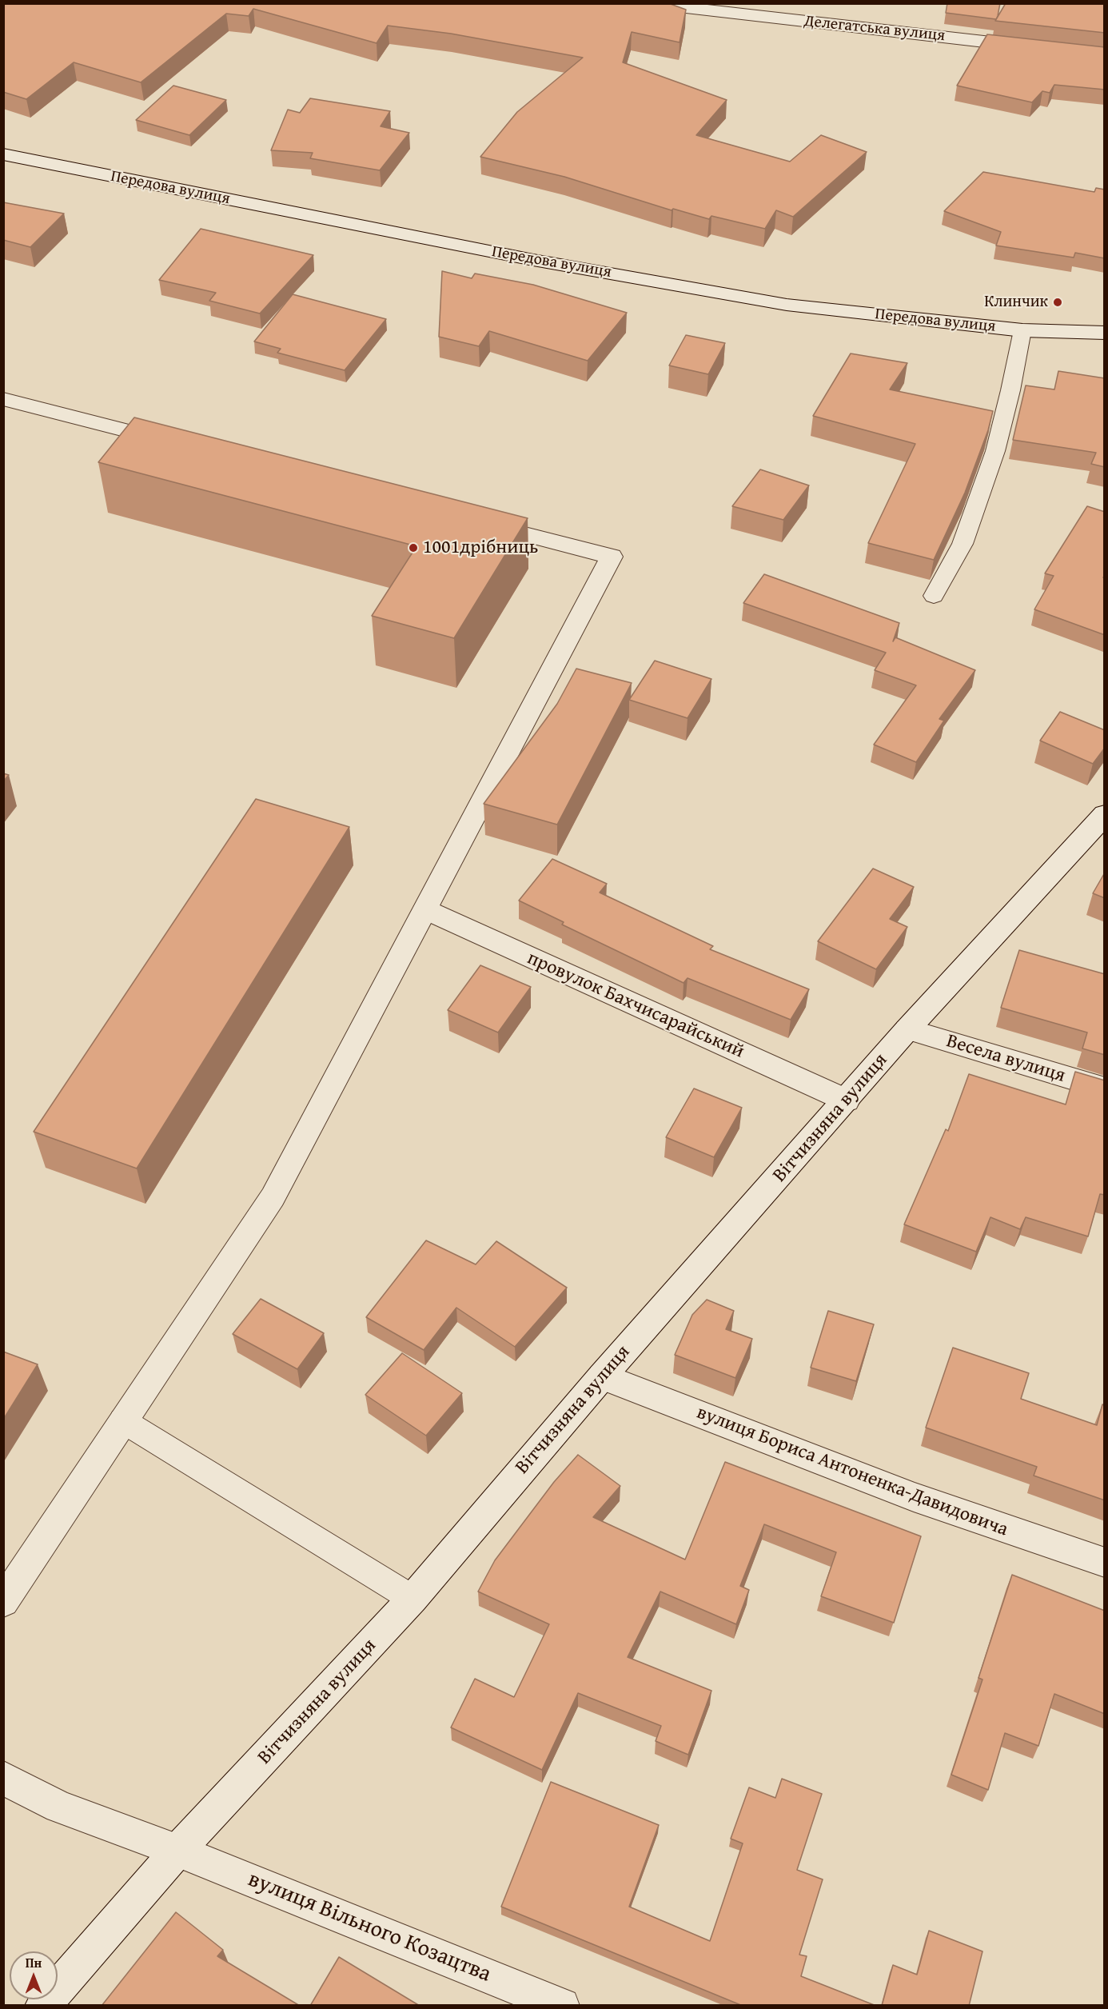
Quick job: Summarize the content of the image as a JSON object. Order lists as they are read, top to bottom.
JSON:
{
  "streets": {
    "street": [
      "Делегатська вулиця",
      "Передова вулиця",
      "провулок Бахчисарайський",
      "Весела вулиця",
      "Вітчизняна вулиця",
      "вулиця Бориса Антоненка-Давидовича",
      "вулиця Вільного Козацтва"
    ]
  },
  "crossings": [
    ["провулок Бахчисарайський", "Вітчизняна вулиця"],
    ["Весела вулиця", "Вітчизняна вулиця"],
    ["Вітчизняна вулиця", "вулиця Бориса Антоненка-Давидовича"],
    ["Вітчизняна вулиця", "вулиця Вільного Козацтва"]
  ],
  "places": ["Клинчик", "1001дрібниць"],
  "north": "top"
}
